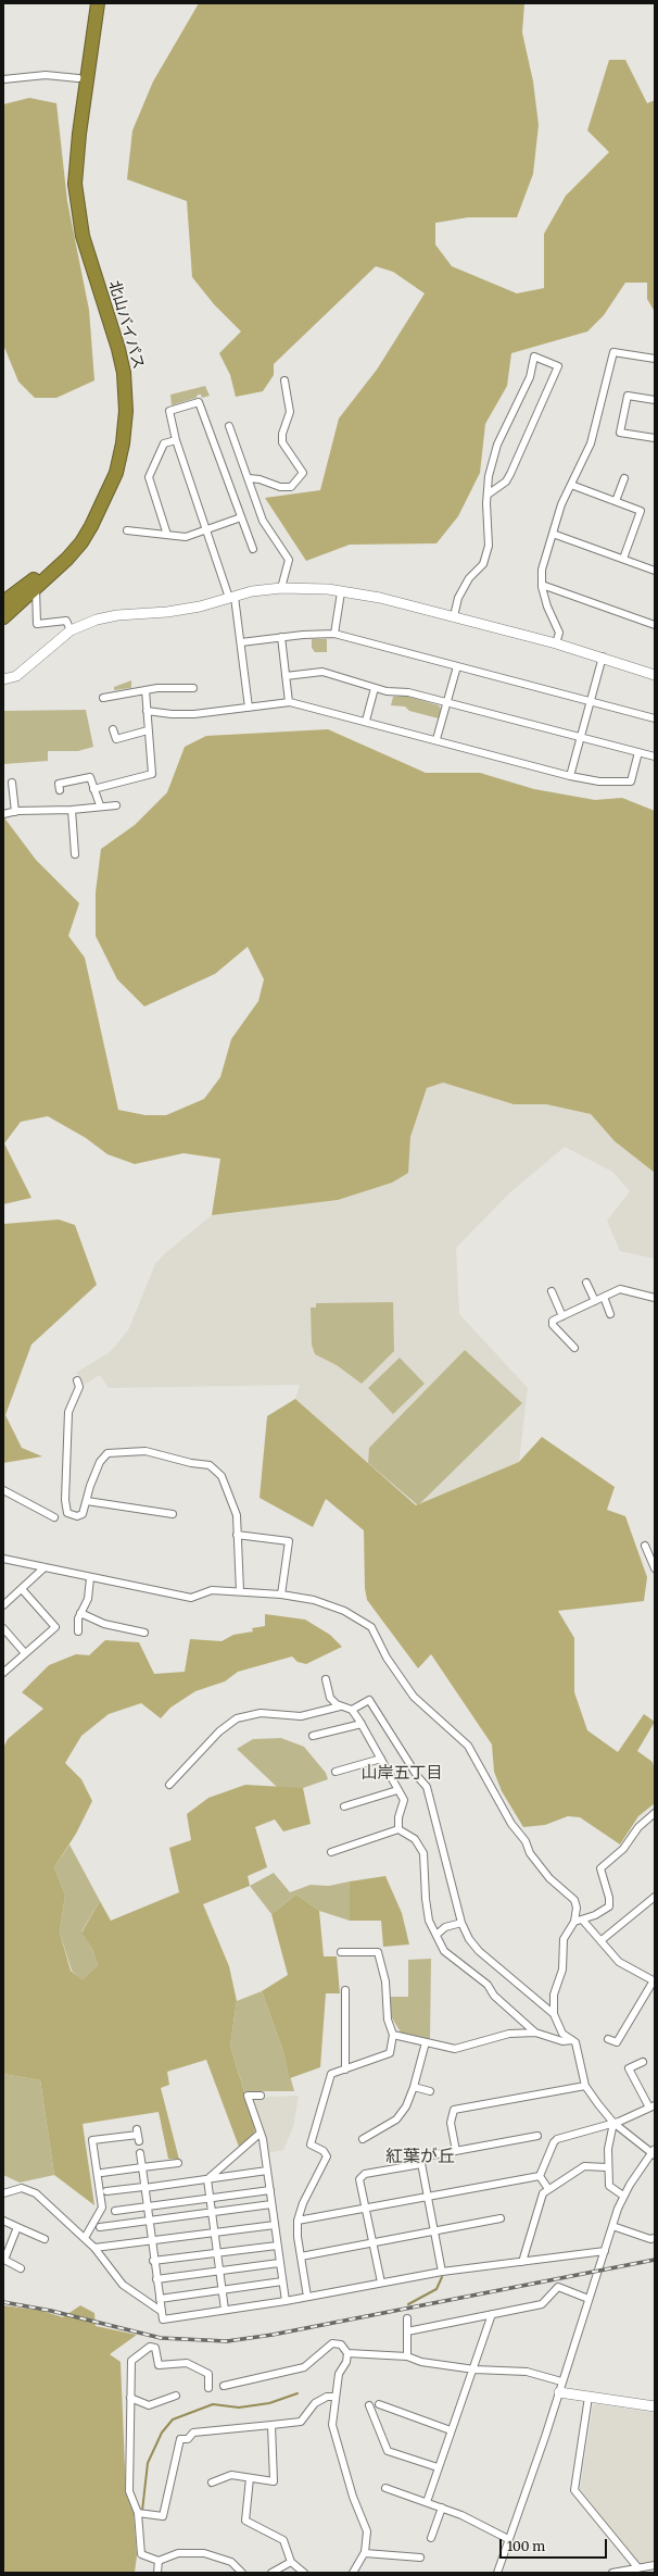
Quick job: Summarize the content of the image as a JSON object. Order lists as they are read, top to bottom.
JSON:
{
  "streets": {
    "highway": ["北山バイパス"]
  },
  "districts": ["山岸五丁目", "紅葉が丘"],
  "scale_bar": "100 m"
}
